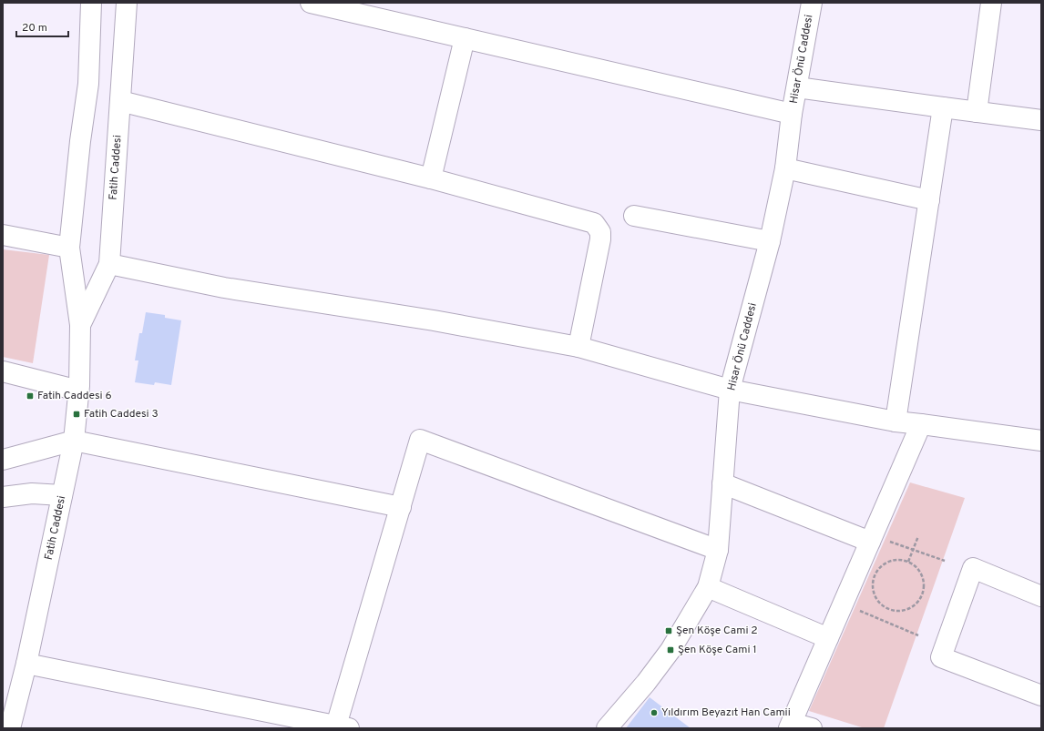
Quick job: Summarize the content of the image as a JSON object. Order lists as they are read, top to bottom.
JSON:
{
  "streets": {
    "street": ["Hisar Önü Caddesi", "Fatih Caddesi"]
  },
  "places": {
    "transit": [
      "Fatih Caddesi 6",
      "Fatih Caddesi 3",
      "Şen Köşe Cami 2",
      "Şen Köşe Cami 1"
    ],
    "other": ["Yıldırım Beyazıt Han Camii"]
  },
  "scale_bar": "20 m"
}
